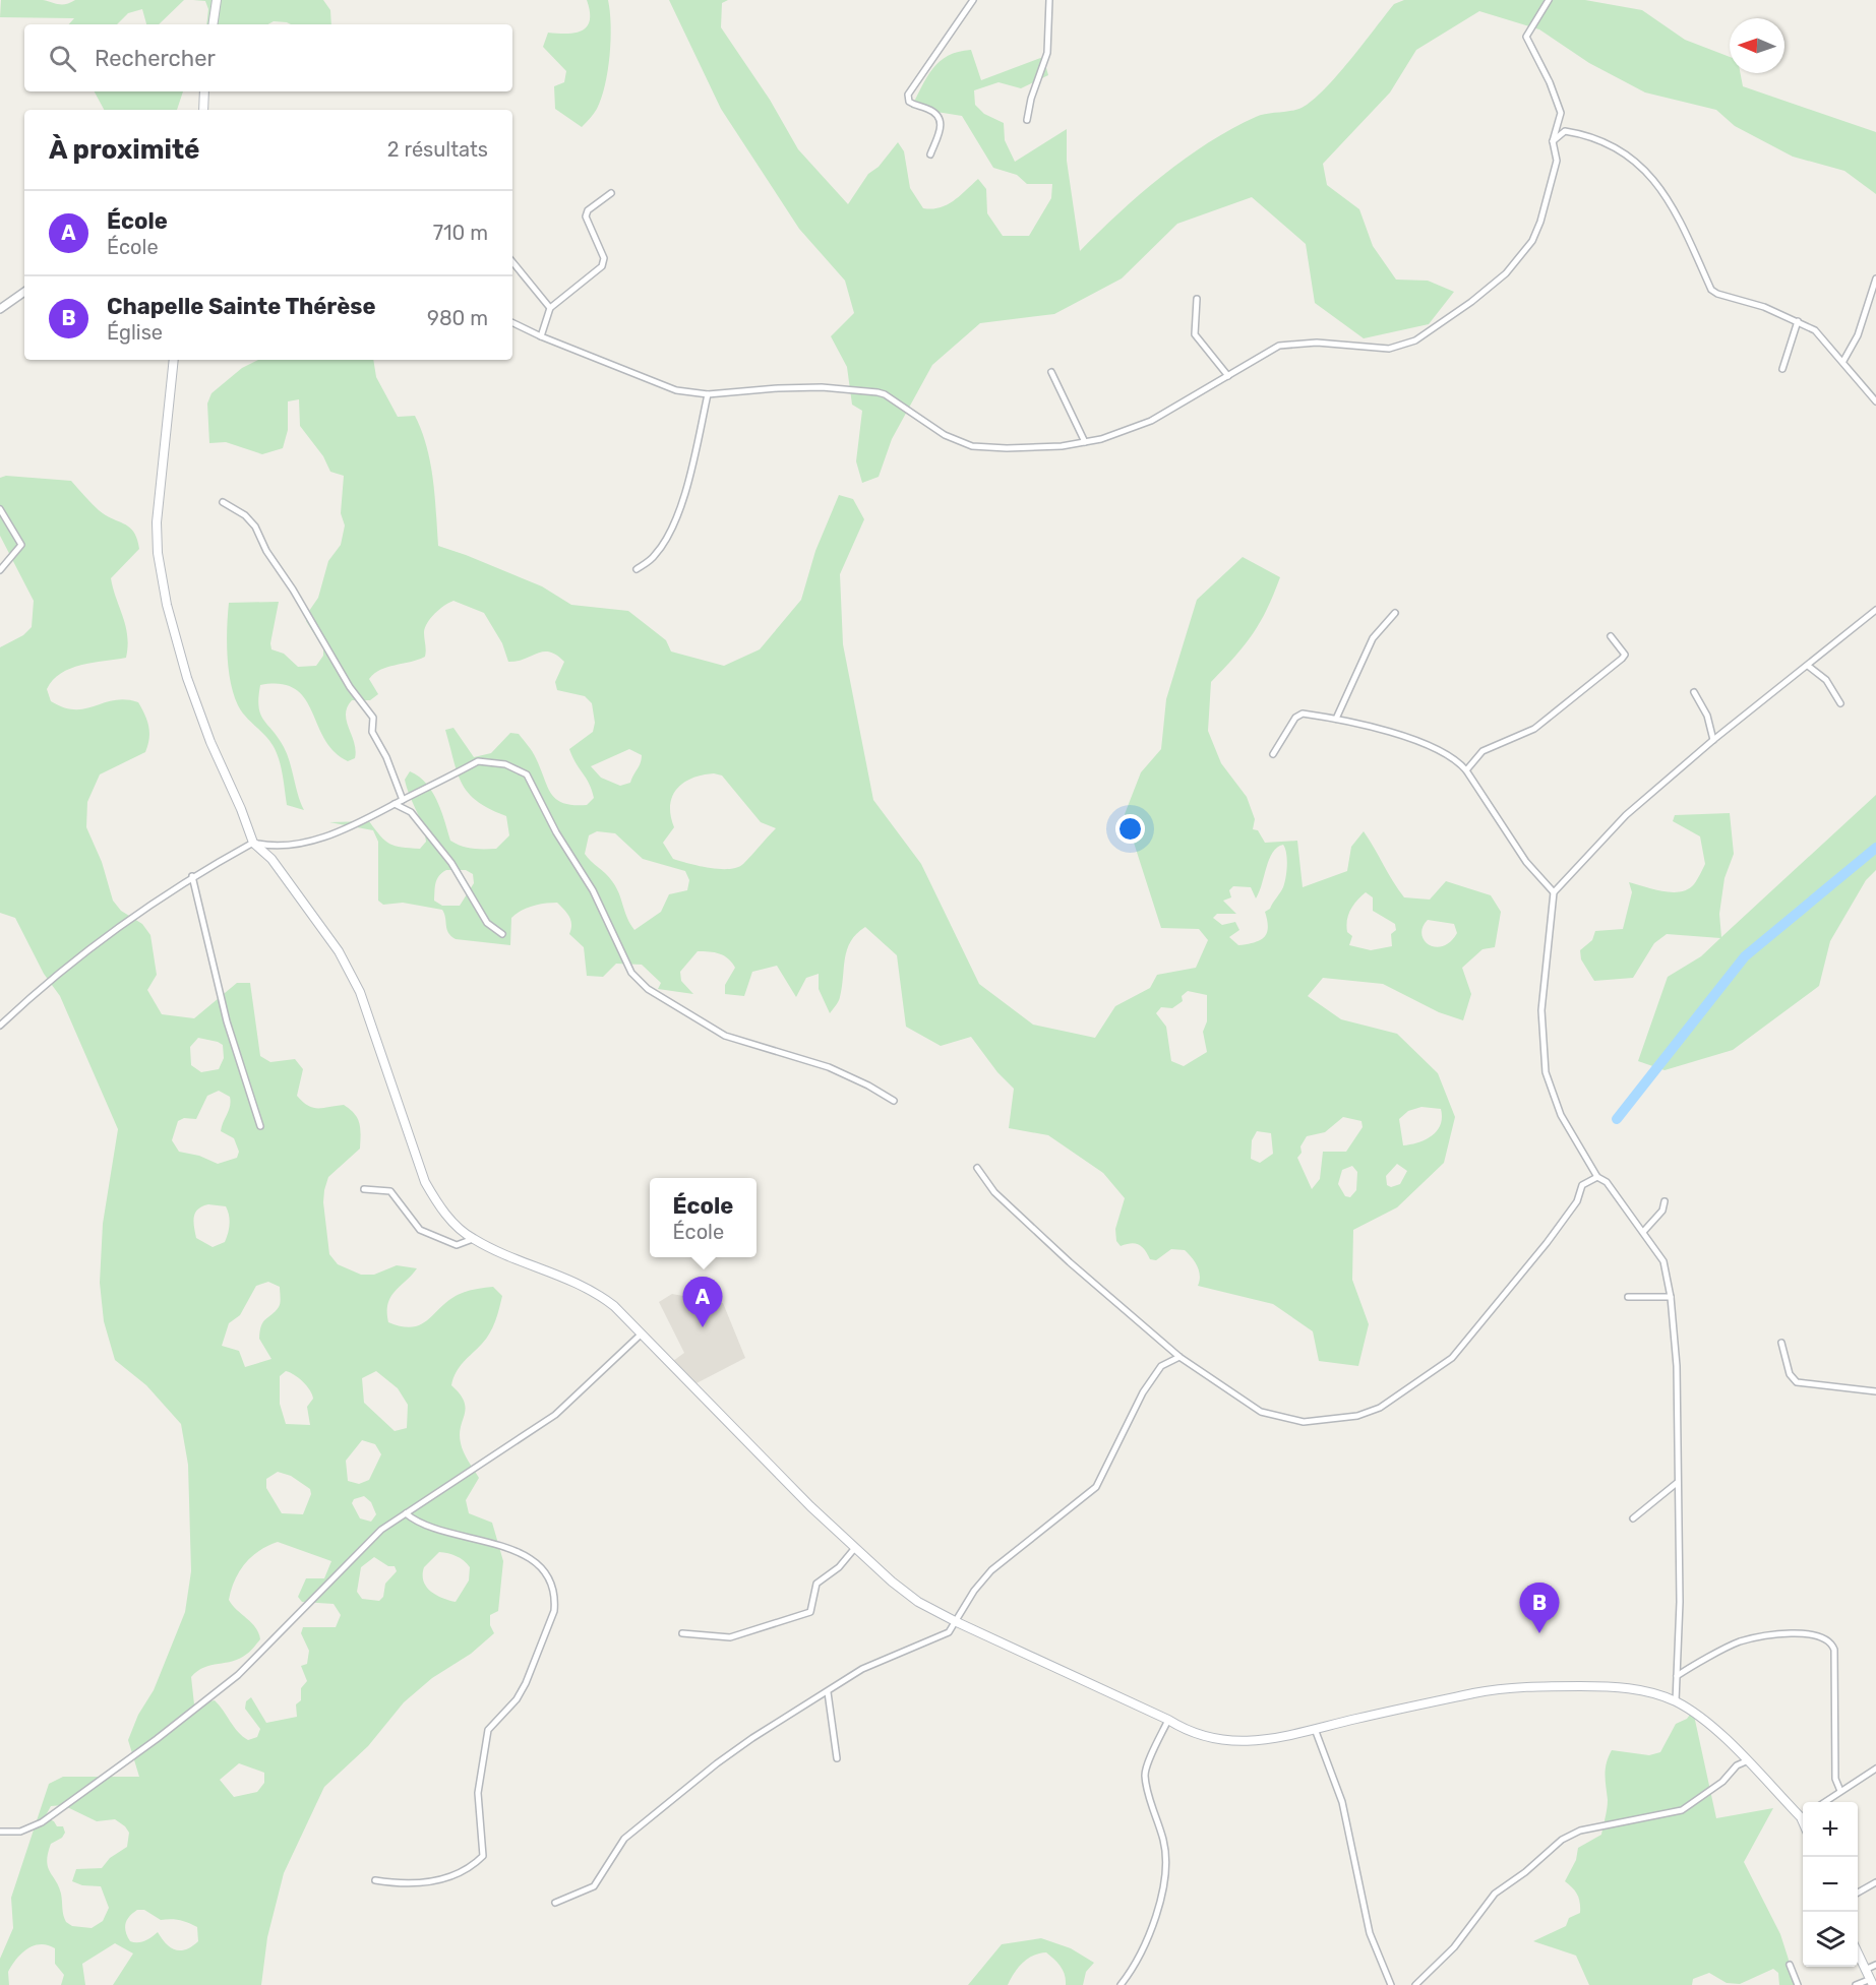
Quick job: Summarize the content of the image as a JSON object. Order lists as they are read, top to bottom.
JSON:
{
  "north": "left",
  "page": {
    "search": "Rechercher",
    "heading": ["À proximité", "2 résultats"],
    "list": [
      {
        "mark": "A",
        "name": "École",
        "note": "École",
        "value": "710 m"
      },
      {
        "mark": "B",
        "name": "Chapelle Sainte Thérèse",
        "note": "Église",
        "value": "980 m"
      }
    ],
    "popup": ["École", "École"],
    "pins": ["A", "B"],
    "map_buttons": ["+", "−"]
  }
}
